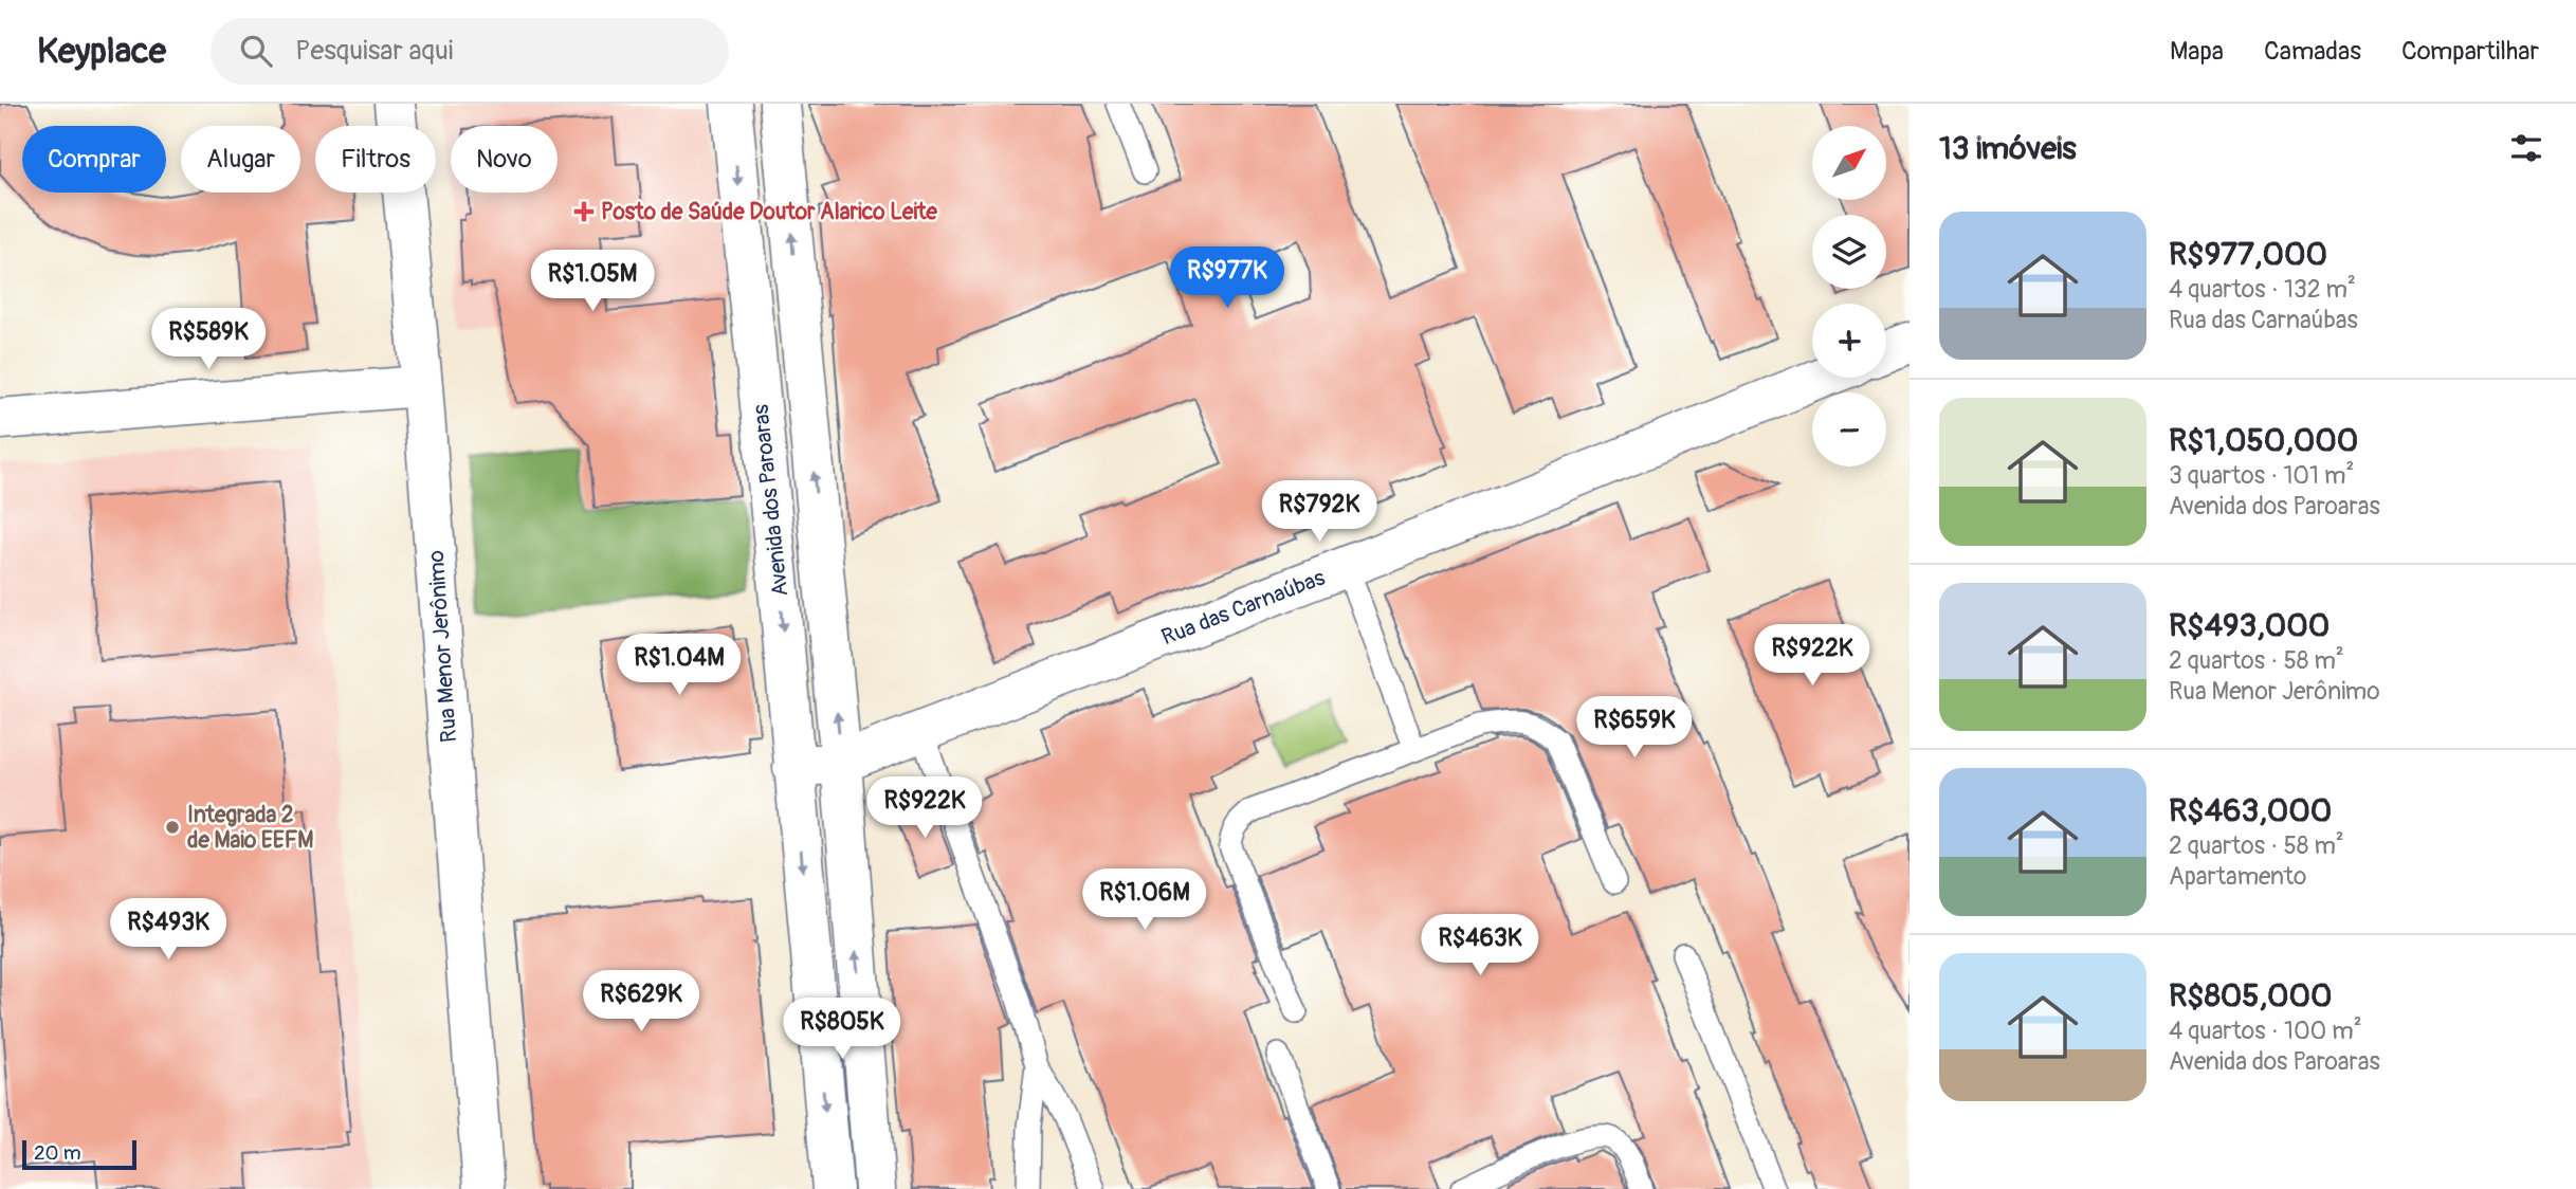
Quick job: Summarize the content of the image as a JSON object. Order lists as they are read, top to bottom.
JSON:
{
  "streets": {
    "street": ["Avenida dos Paroaras", "Rua das Carnaúbas", "Rua Menor Jerônimo"]
  },
  "crossings": [
    ["Avenida dos Paroaras", "Rua das Carnaúbas"]
  ],
  "places": {
    "health": ["Posto de Saúde Doutor Alarico Leite"],
    "other": ["Integrada 2 de Maio EEFM"]
  },
  "scale_bar": "20 m",
  "north": "top right",
  "page": {
    "header": "Keyplace",
    "search": "Pesquisar aqui",
    "nav": ["Mapa", "Camadas", "Compartilhar"],
    "heading": "13 imóveis",
    "map_buttons": ["+", "−"],
    "chip": [
      "Comprar",
      "Alugar",
      "Filtros",
      "Novo"
    ],
    "list": [
      {
        "name": "R$977,000",
        "note": "4 quartos · 132 m² · Rua das Carnaúbas"
      },
      {
        "name": "R$1,050,000",
        "note": "3 quartos · 101 m² · Avenida dos Paroaras"
      },
      {
        "name": "R$493,000",
        "note": "2 quartos · 58 m² · Rua Menor Jerônimo"
      },
      {
        "name": "R$463,000",
        "note": "2 quartos · 58 m² · Apartamento"
      },
      {
        "name": "R$805,000",
        "note": "4 quartos · 100 m² · Avenida dos Paroaras"
      }
    ],
    "price": [
      "R$977K",
      "R$1.05M",
      "R$589K",
      "R$792K",
      "R$922K",
      "R$1.04M",
      "R$659K",
      "R$922K",
      "R$1.06M",
      "R$493K",
      "R$463K",
      "R$629K",
      "R$805K"
    ],
    "scale": "20 m"
  }
}
